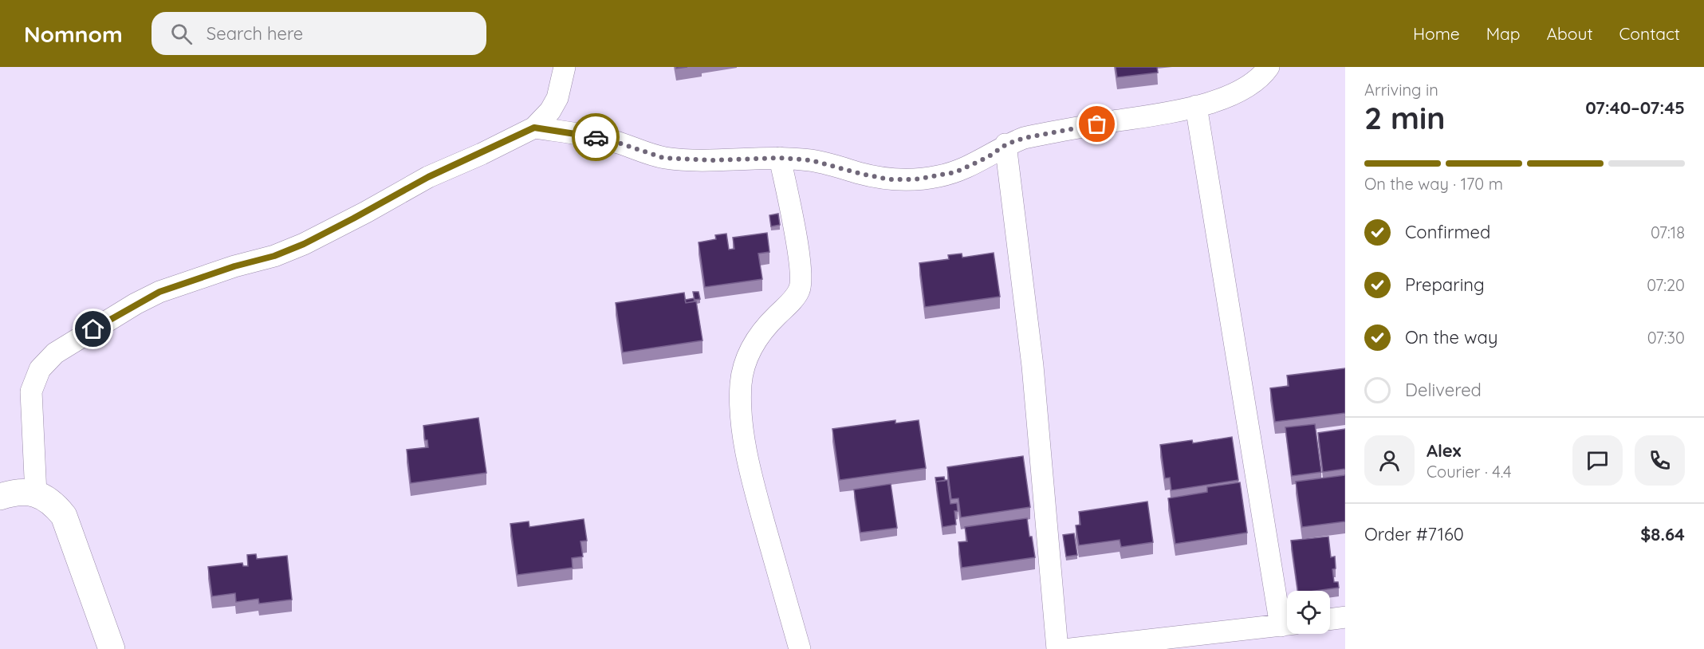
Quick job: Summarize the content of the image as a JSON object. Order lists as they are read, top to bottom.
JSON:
{
  "page": {
    "header": "Nomnom",
    "search": "Search here",
    "nav": [
      "Home",
      "Map",
      "About",
      "Contact"
    ],
    "heading": ["2 min", "Arriving in", "07:40–07:45"],
    "panel": [
      "Alex",
      "Courier · 4.4",
      "Order #7160",
      "$8.64"
    ],
    "bar": "On the way · 170 m",
    "list": [
      ["Confirmed", "07:18"],
      ["Preparing", "07:20"],
      ["On the way", "07:30"],
      "Delivered"
    ]
  }
}
